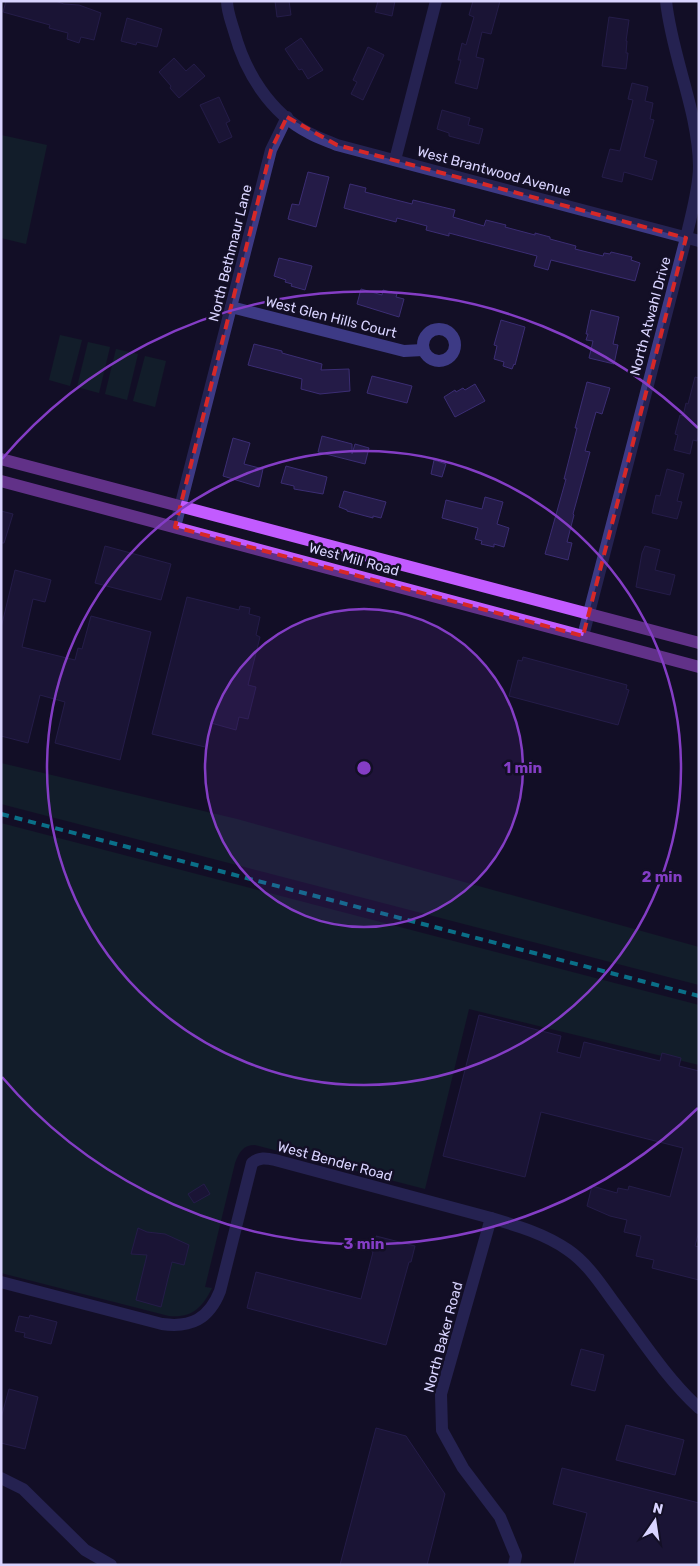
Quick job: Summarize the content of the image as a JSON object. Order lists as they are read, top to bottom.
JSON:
{
  "streets": {
    "main road": ["West Mill Road"],
    "street": [
      "West Brantwood Avenue",
      "North Bethmaur Lane",
      "North Atwahl Drive",
      "West Glen Hills Court",
      "West Bender Road",
      "North Baker Road"
    ]
  },
  "crossings": [
    ["West Brantwood Avenue", "North Bethmaur Lane"],
    ["West Brantwood Avenue", "North Atwahl Drive"],
    ["North Bethmaur Lane", "West Glen Hills Court"],
    ["North Bethmaur Lane", "West Mill Road"],
    ["North Atwahl Drive", "West Mill Road"],
    ["West Bender Road", "North Baker Road"]
  ],
  "north": "top",
  "rings": ["1 min", "2 min", "3 min"]
}
